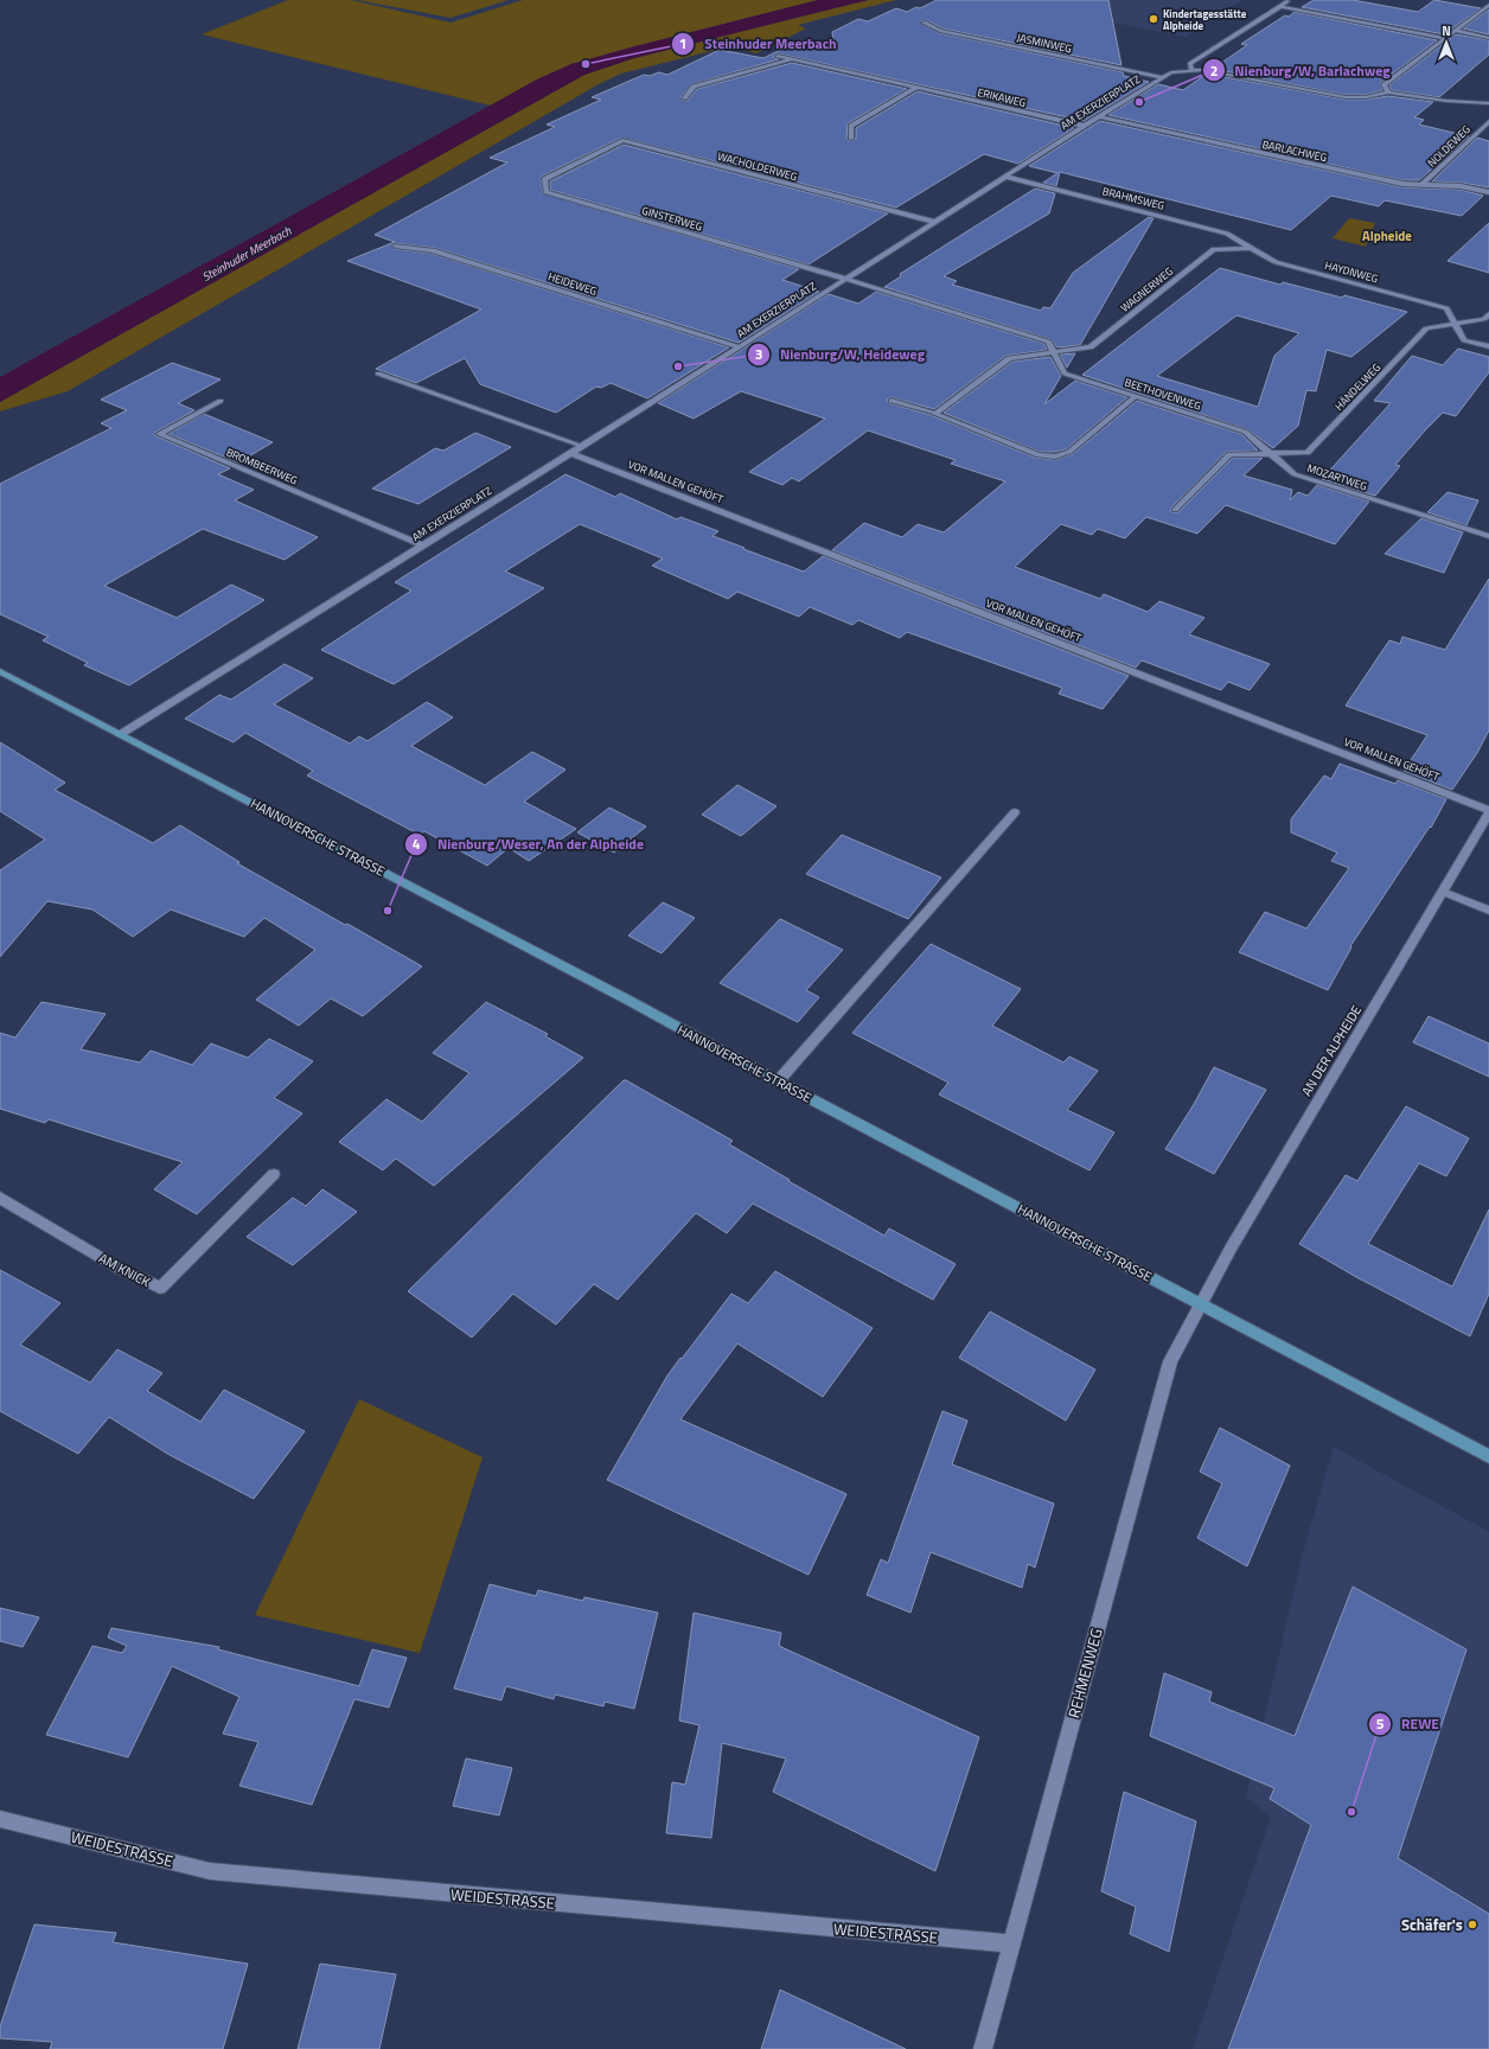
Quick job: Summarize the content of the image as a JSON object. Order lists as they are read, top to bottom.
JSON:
{
  "streets": {
    "street": [
      "JASMINWEG",
      "ERIKAWEG",
      "AM EXERZIERPLATZ",
      "NOLDEWEG",
      "BARLACHWEG",
      "WACHOLDERWEG",
      "BRAHMSWEG",
      "GINSTERWEG",
      "HAYDNWEG",
      "HEIDEWEG",
      "WAGNERWEG",
      "HÄNDELWEG",
      "BEETHOVENWEG",
      "BROMBEERWEG",
      "MOZARTWEG",
      "VOR MALLEN GEHÖFT",
      "HANNOVERSCHE STRASSE",
      "AN DER ALPHEIDE",
      "AM KNICK",
      "REHMENWEG",
      "WEIDESTRASSE"
    ]
  },
  "crossings": [
    ["JASMINWEG", "AM EXERZIERPLATZ"],
    ["ERIKAWEG", "AM EXERZIERPLATZ"],
    ["AM EXERZIERPLATZ", "BARLACHWEG"],
    ["AM EXERZIERPLATZ", "WACHOLDERWEG"],
    ["AM EXERZIERPLATZ", "BRAHMSWEG"],
    ["AM EXERZIERPLATZ", "GINSTERWEG"],
    ["AM EXERZIERPLATZ", "HEIDEWEG"],
    ["AM EXERZIERPLATZ", "BEETHOVENWEG"],
    ["AM EXERZIERPLATZ", "BROMBEERWEG"],
    ["AM EXERZIERPLATZ", "VOR MALLEN GEHÖFT"],
    ["AM EXERZIERPLATZ", "HANNOVERSCHE STRASSE"],
    ["NOLDEWEG", "BARLACHWEG"],
    ["WACHOLDERWEG", "GINSTERWEG"],
    ["BRAHMSWEG", "HAYDNWEG"],
    ["BRAHMSWEG", "WAGNERWEG"],
    ["GINSTERWEG", "BEETHOVENWEG"],
    ["HAYDNWEG", "WAGNERWEG"],
    ["HAYDNWEG", "HÄNDELWEG"],
    ["WAGNERWEG", "BEETHOVENWEG"],
    ["HÄNDELWEG", "BEETHOVENWEG"],
    ["HÄNDELWEG", "MOZARTWEG"],
    ["BEETHOVENWEG", "MOZARTWEG"],
    ["HANNOVERSCHE STRASSE", "AN DER ALPHEIDE"],
    ["HANNOVERSCHE STRASSE", "REHMENWEG"],
    ["AN DER ALPHEIDE", "REHMENWEG"],
    ["REHMENWEG", "WEIDESTRASSE"]
  ],
  "districts": ["Alpheide"],
  "water": ["Steinhuder Meerbach"],
  "places": [
    "Kindertagesstätte Alpheide",
    "Steinhuder Meerbach",
    "Nienburg/W, Barlachweg",
    "Nienburg/W, Heideweg",
    "Nienburg/Weser, An der Alpheide",
    "REWE",
    "Schäfer's"
  ],
  "north": "top"
}
